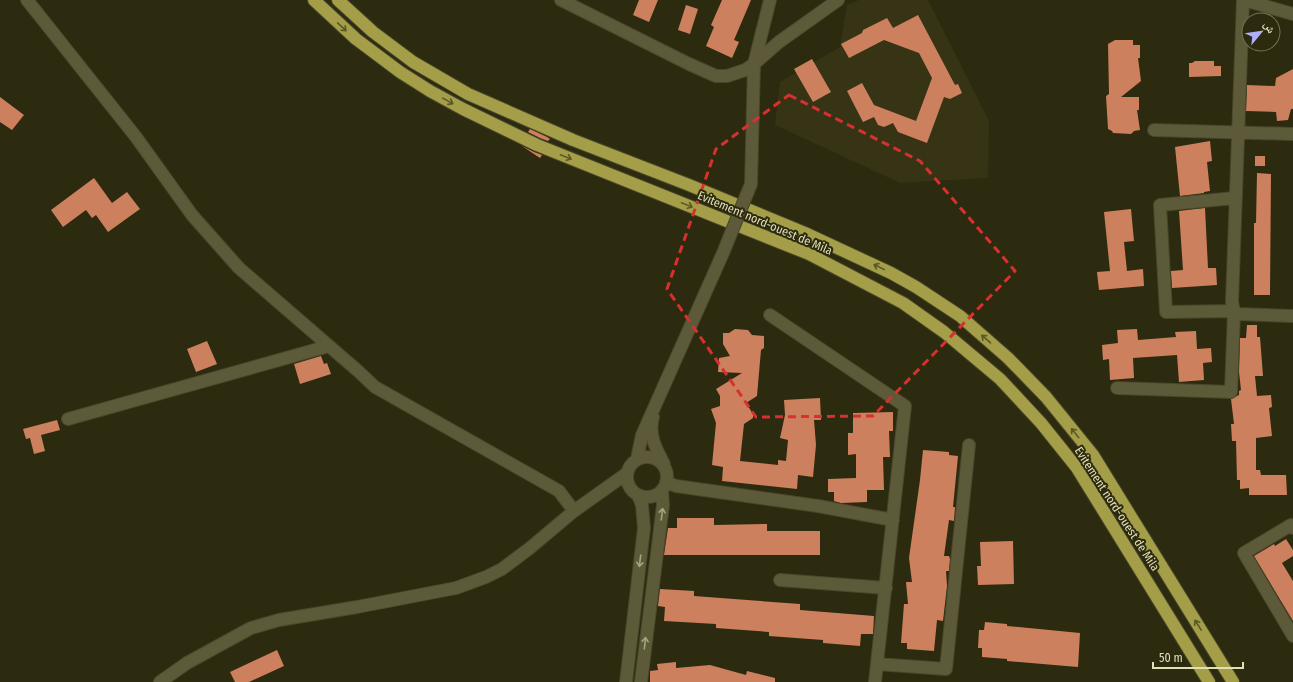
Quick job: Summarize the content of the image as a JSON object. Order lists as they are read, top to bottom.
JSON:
{
  "streets": {
    "highway": ["Evitement nord-ouest de Mila"]
  },
  "scale_bar": "50 m",
  "north": "top right"
}
